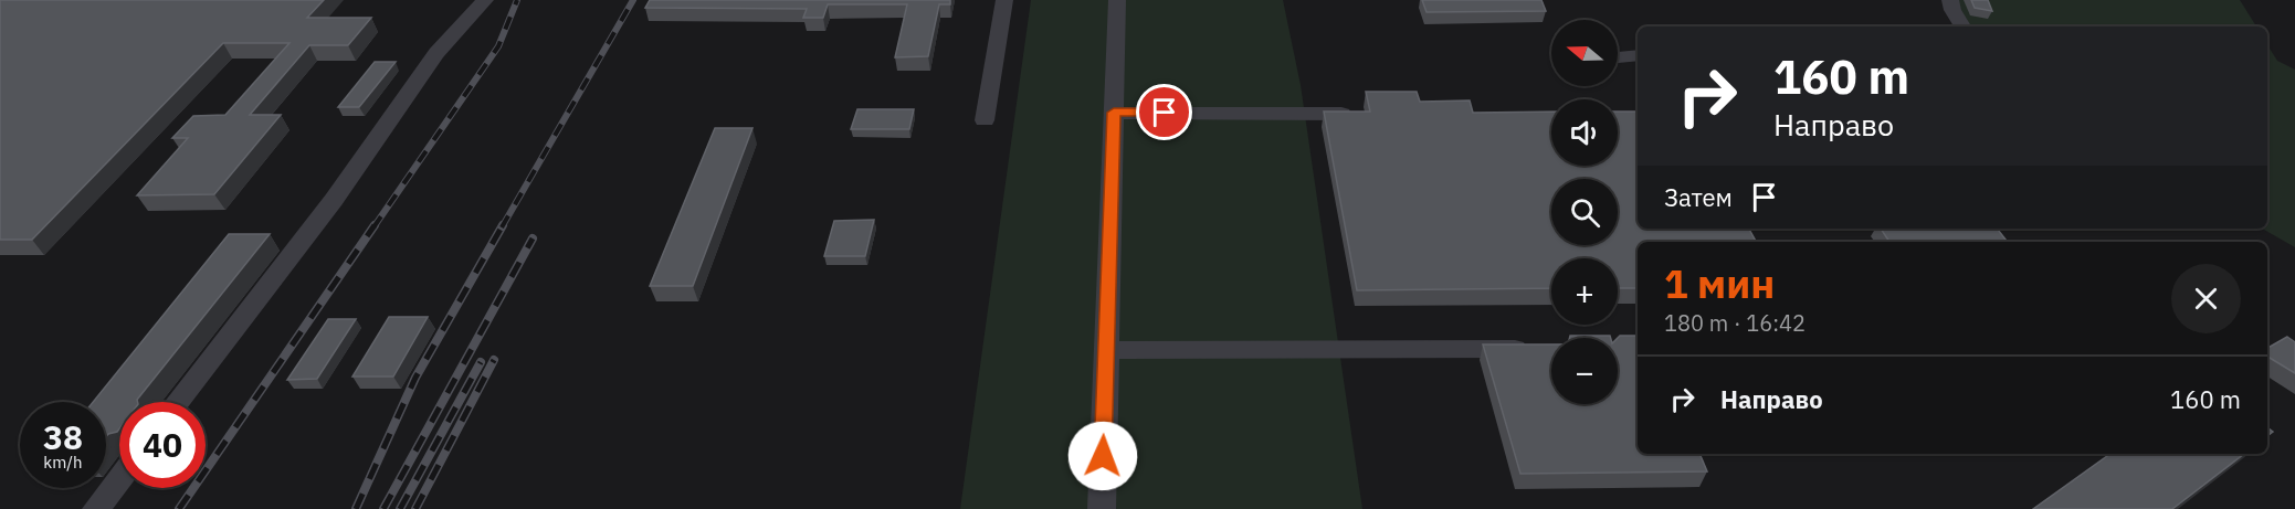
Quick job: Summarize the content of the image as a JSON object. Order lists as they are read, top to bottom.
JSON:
{
  "north": "left",
  "page": {
    "map_buttons": ["+", "−"],
    "turn": ["160 m", "Направо"],
    "then": "Затем",
    "heading": ["1 мин", "180 m · 16:42"],
    "list": [
      {
        "name": "Направо",
        "value": "160 m"
      }
    ],
    "speed": "38 km/h",
    "limit": "40"
  }
}
